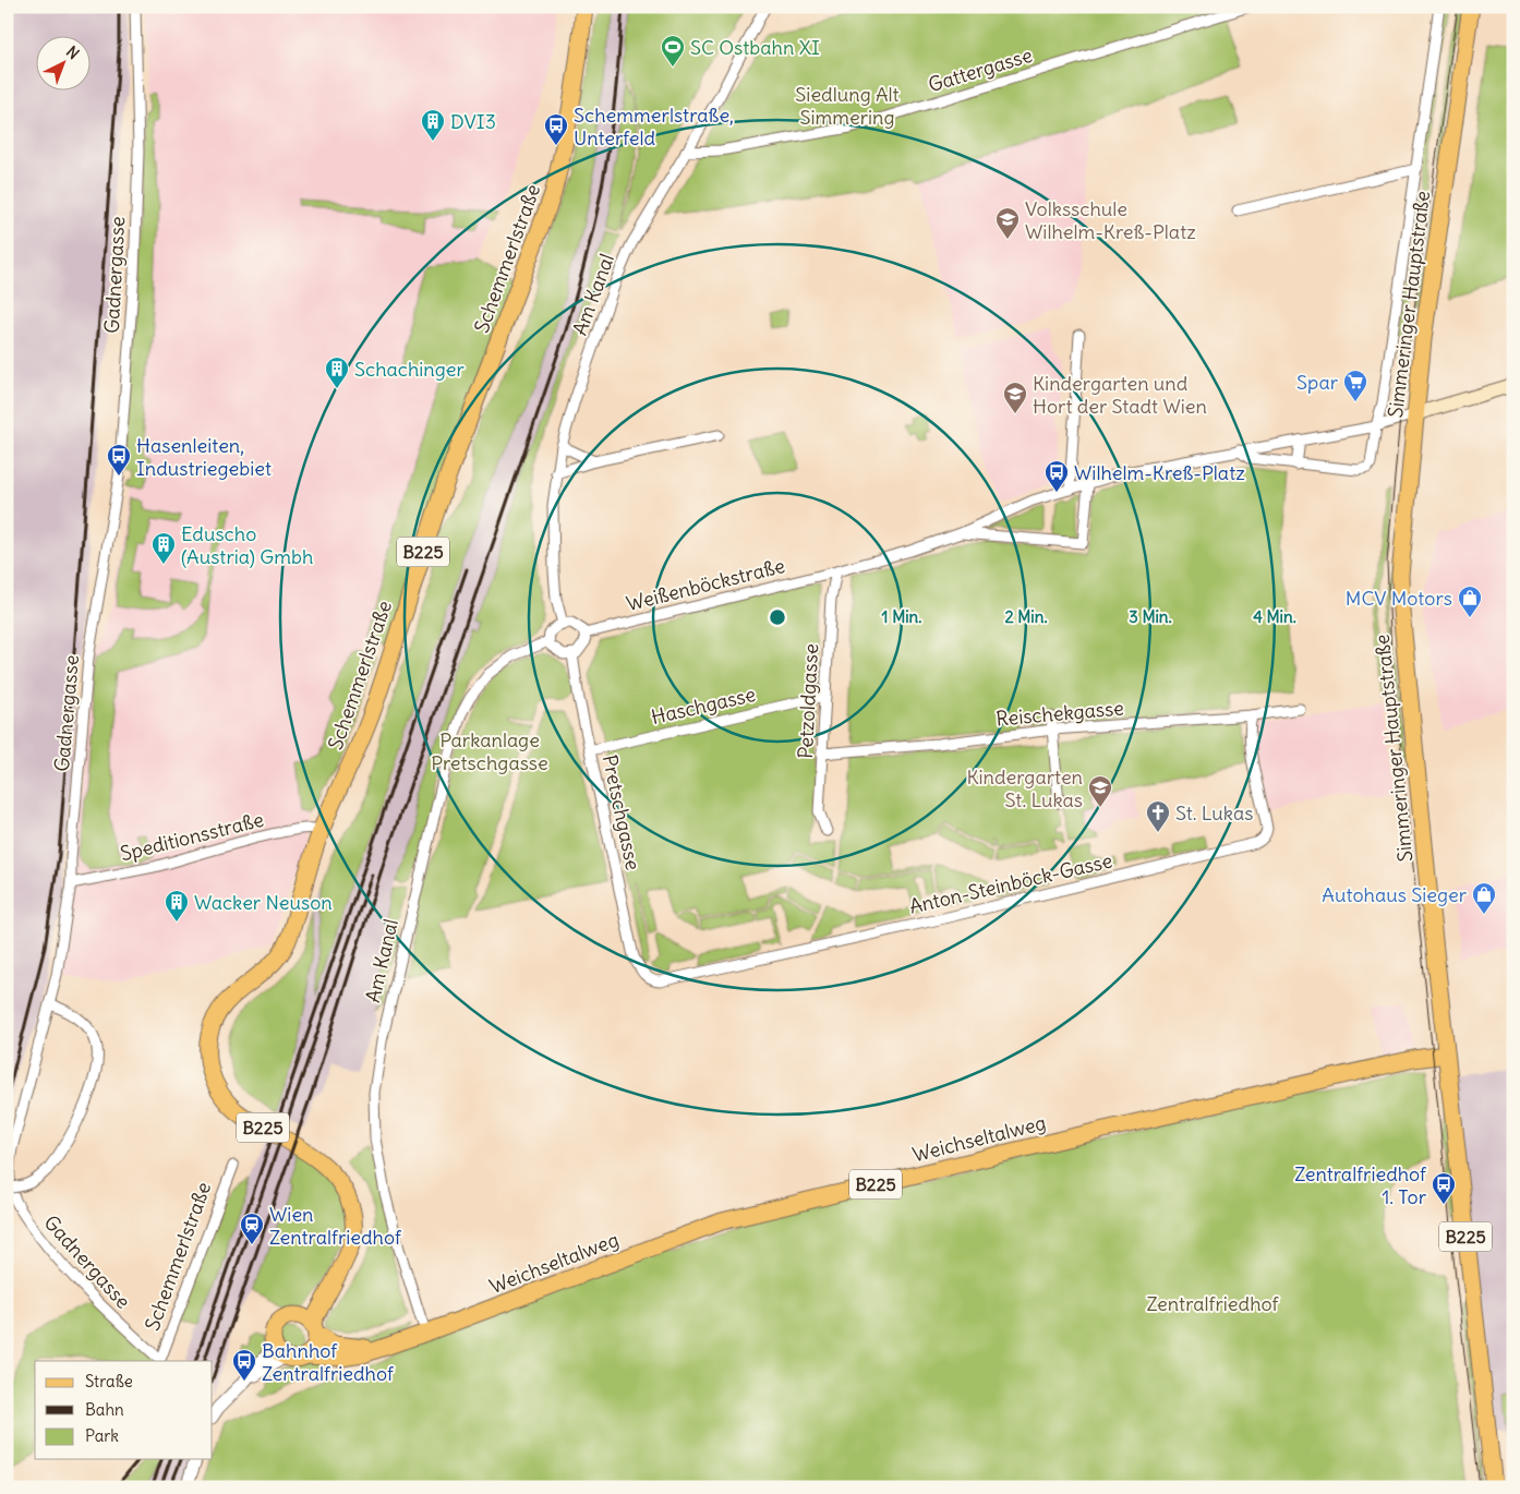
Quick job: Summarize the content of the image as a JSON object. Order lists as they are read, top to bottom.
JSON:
{
  "streets": {
    "main road": [
      "Schemmerlstraße",
      "Simmeringer Hauptstraße",
      "B225",
      "Weichseltalweg"
    ],
    "street": [
      "Gattergasse",
      "Gadnergasse",
      "Am Kanal",
      "Weißenböckstraße",
      "Petzoldgasse",
      "Haschgasse",
      "Reischekgasse",
      "Pretschgasse",
      "Speditionsstraße",
      "Anton-Steinböck-Gasse"
    ]
  },
  "crossings": [
    ["Gattergasse", "Am Kanal"],
    ["Schemmerlstraße", "Gadnergasse"],
    ["Schemmerlstraße", "B225"],
    ["Schemmerlstraße", "Speditionsstraße"],
    ["Schemmerlstraße", "Weichseltalweg"],
    ["Gadnergasse", "Speditionsstraße"],
    ["Am Kanal", "Weißenböckstraße"],
    ["Am Kanal", "Pretschgasse"],
    ["Am Kanal", "Weichseltalweg"],
    ["Simmeringer Hauptstraße", "Weichseltalweg"],
    ["B225", "Weichseltalweg"],
    ["Weißenböckstraße", "Petzoldgasse"],
    ["Weißenböckstraße", "Pretschgasse"],
    ["Petzoldgasse", "Haschgasse"],
    ["Petzoldgasse", "Reischekgasse"],
    ["Haschgasse", "Pretschgasse"],
    ["Reischekgasse", "Anton-Steinböck-Gasse"],
    ["Pretschgasse", "Anton-Steinböck-Gasse"]
  ],
  "parks": ["Siedlung Alt Simmering", "Parkanlage Pretschgasse", "Zentralfriedhof"],
  "places": {
    "sports": ["SC Ostbahn XI"],
    "building": [
      "DVI3",
      "Schachinger",
      "Eduscho (Austria) Gmbh",
      "Wacker Neuson"
    ],
    "bus stop": [
      "Schemmerlstraße, Unterfeld",
      "Hasenleiten, Industriegebiet",
      "Wilhelm-Kreß-Platz",
      "Zentralfriedhof 1. Tor",
      "Bahnhof Zentralfriedhof"
    ],
    "school or university": ["Volksschule Wilhelm-Kreß-Platz", "Kindergarten und Hort der Stadt Wien", "Kindergarten St. Lukas"],
    "supermarket": ["Spar"],
    "shop": ["MCV Motors", "Autohaus Sieger"],
    "church": ["St. Lukas"],
    "station": ["Wien Zentralfriedhof"]
  },
  "legend": ["Straße", "Bahn", "Park"],
  "north": "top right",
  "rings": [
    "1 Min.",
    "2 Min.",
    "3 Min.",
    "4 Min."
  ]
}
